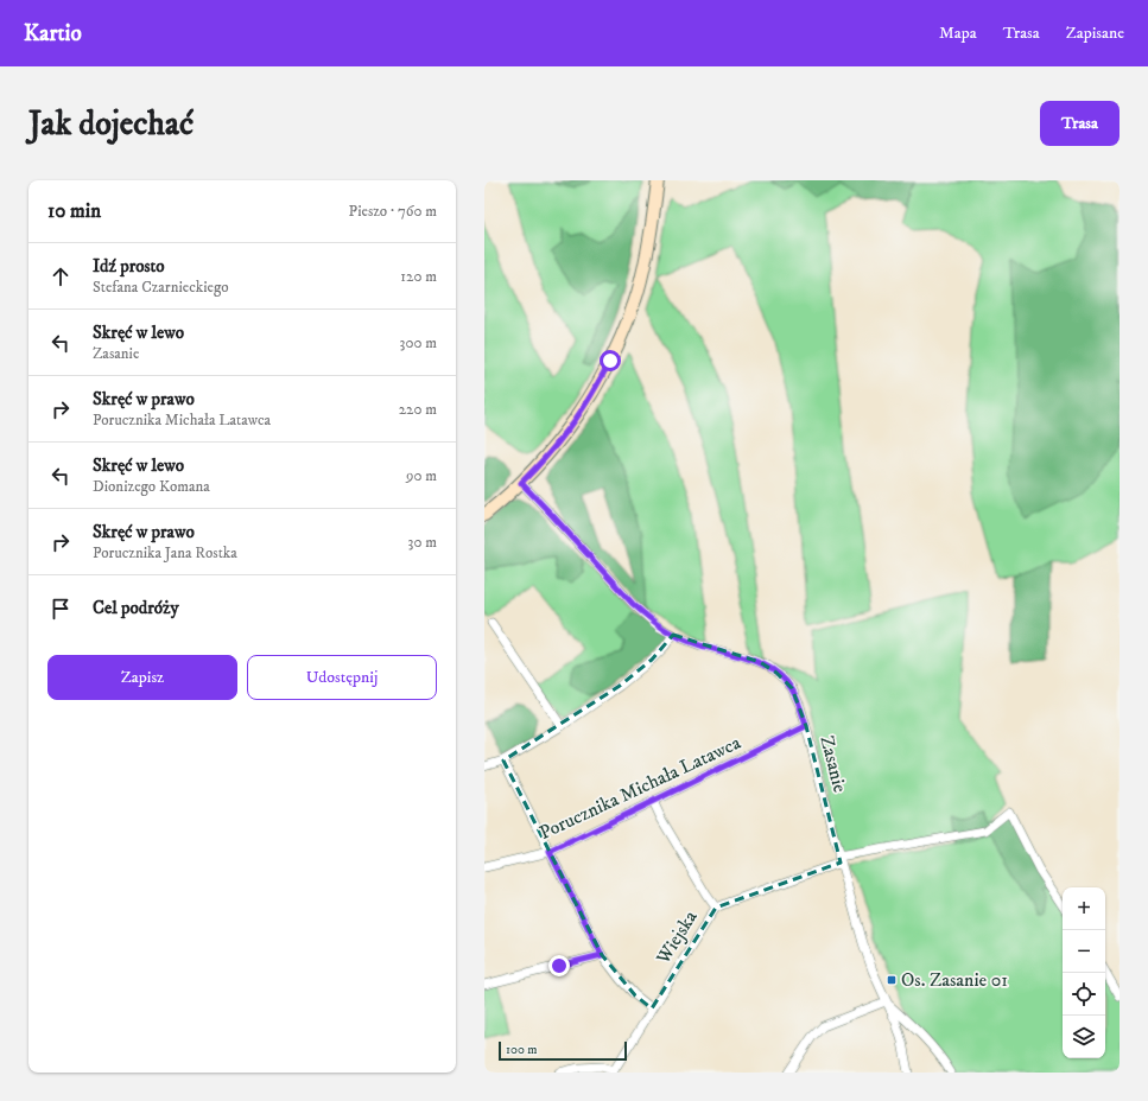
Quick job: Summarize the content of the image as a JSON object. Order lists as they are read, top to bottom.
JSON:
{
  "streets": {
    "street": ["Zasanie", "Porucznika Michała Latawca", "Wiejska"]
  },
  "crossings": [
    ["Zasanie", "Porucznika Michała Latawca"],
    ["Zasanie", "Wiejska"]
  ],
  "places": {
    "transit": ["Os. Zasanie 01"]
  },
  "scale_bar": "100 m",
  "page": {
    "header": "Kartio",
    "nav": ["Mapa", "Trasa", "Zapisane"],
    "buttons": [
      "Trasa",
      ["Zapisz", "Udostępnij"]
    ],
    "title": "Jak dojechać",
    "heading": ["10 min", "Pieszo · 760 m"],
    "list": [
      ["Idź prosto", "Stefana Czarnieckiego", "120 m"],
      ["Skręć w lewo", "Zasanie", "300 m"],
      ["Skręć w prawo", "Porucznika Michała Latawca", "220 m"],
      ["Skręć w lewo", "Dionizego Komana", "90 m"],
      ["Skręć w prawo", "Porucznika Jana Rostka", "30 m"],
      "Cel podróży"
    ],
    "map_buttons": ["+", "−"],
    "scale": "100 m"
  }
}
